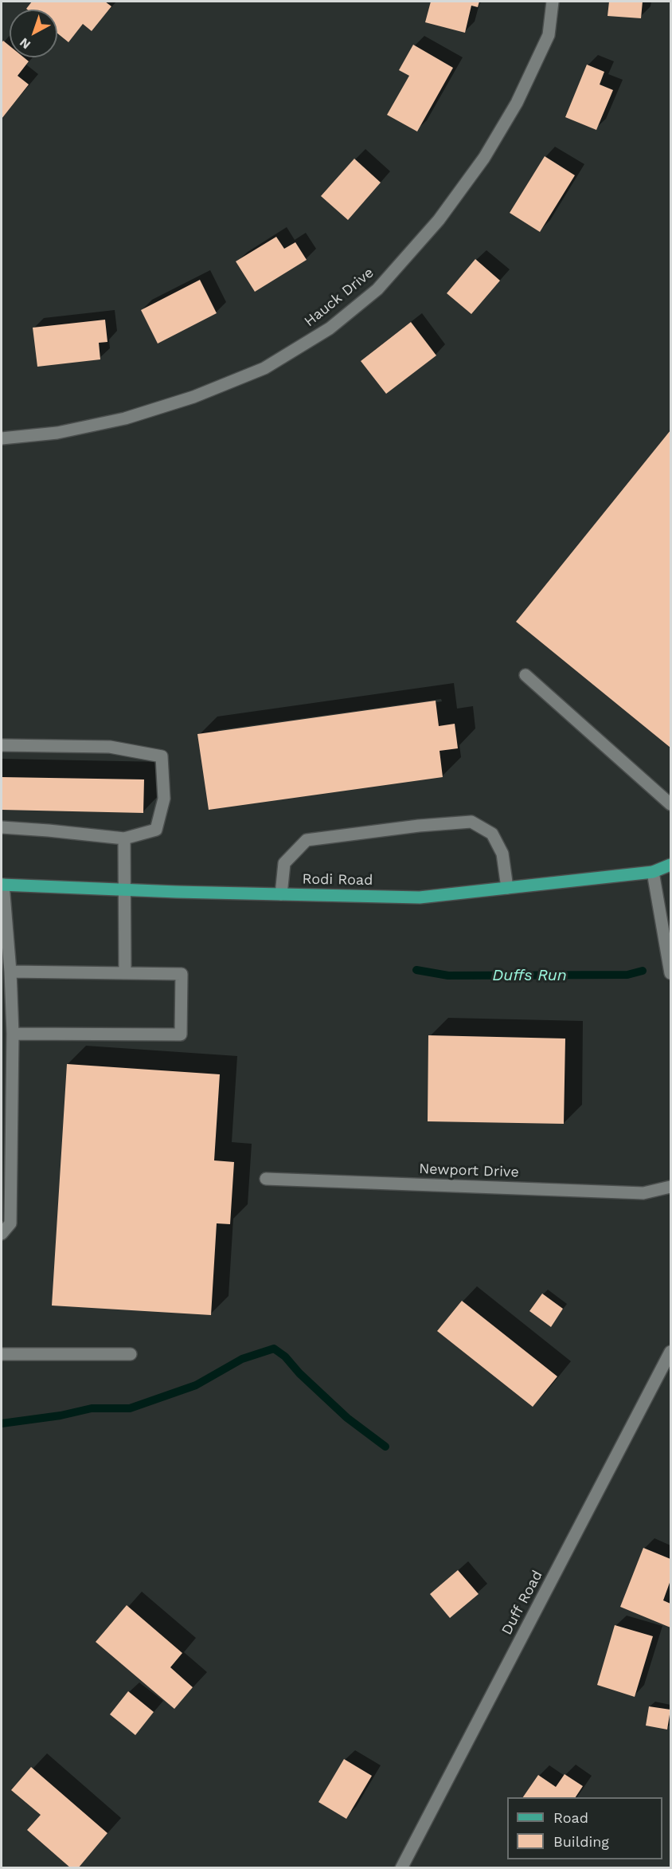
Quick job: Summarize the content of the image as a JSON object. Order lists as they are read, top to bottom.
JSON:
{
  "streets": {
    "main road": ["Rodi Road"],
    "street": ["Hauck Drive", "Newport Drive", "Duff Road"]
  },
  "water": ["Duffs Run"],
  "legend": ["Road", "Building"],
  "north": "bottom left"
}
